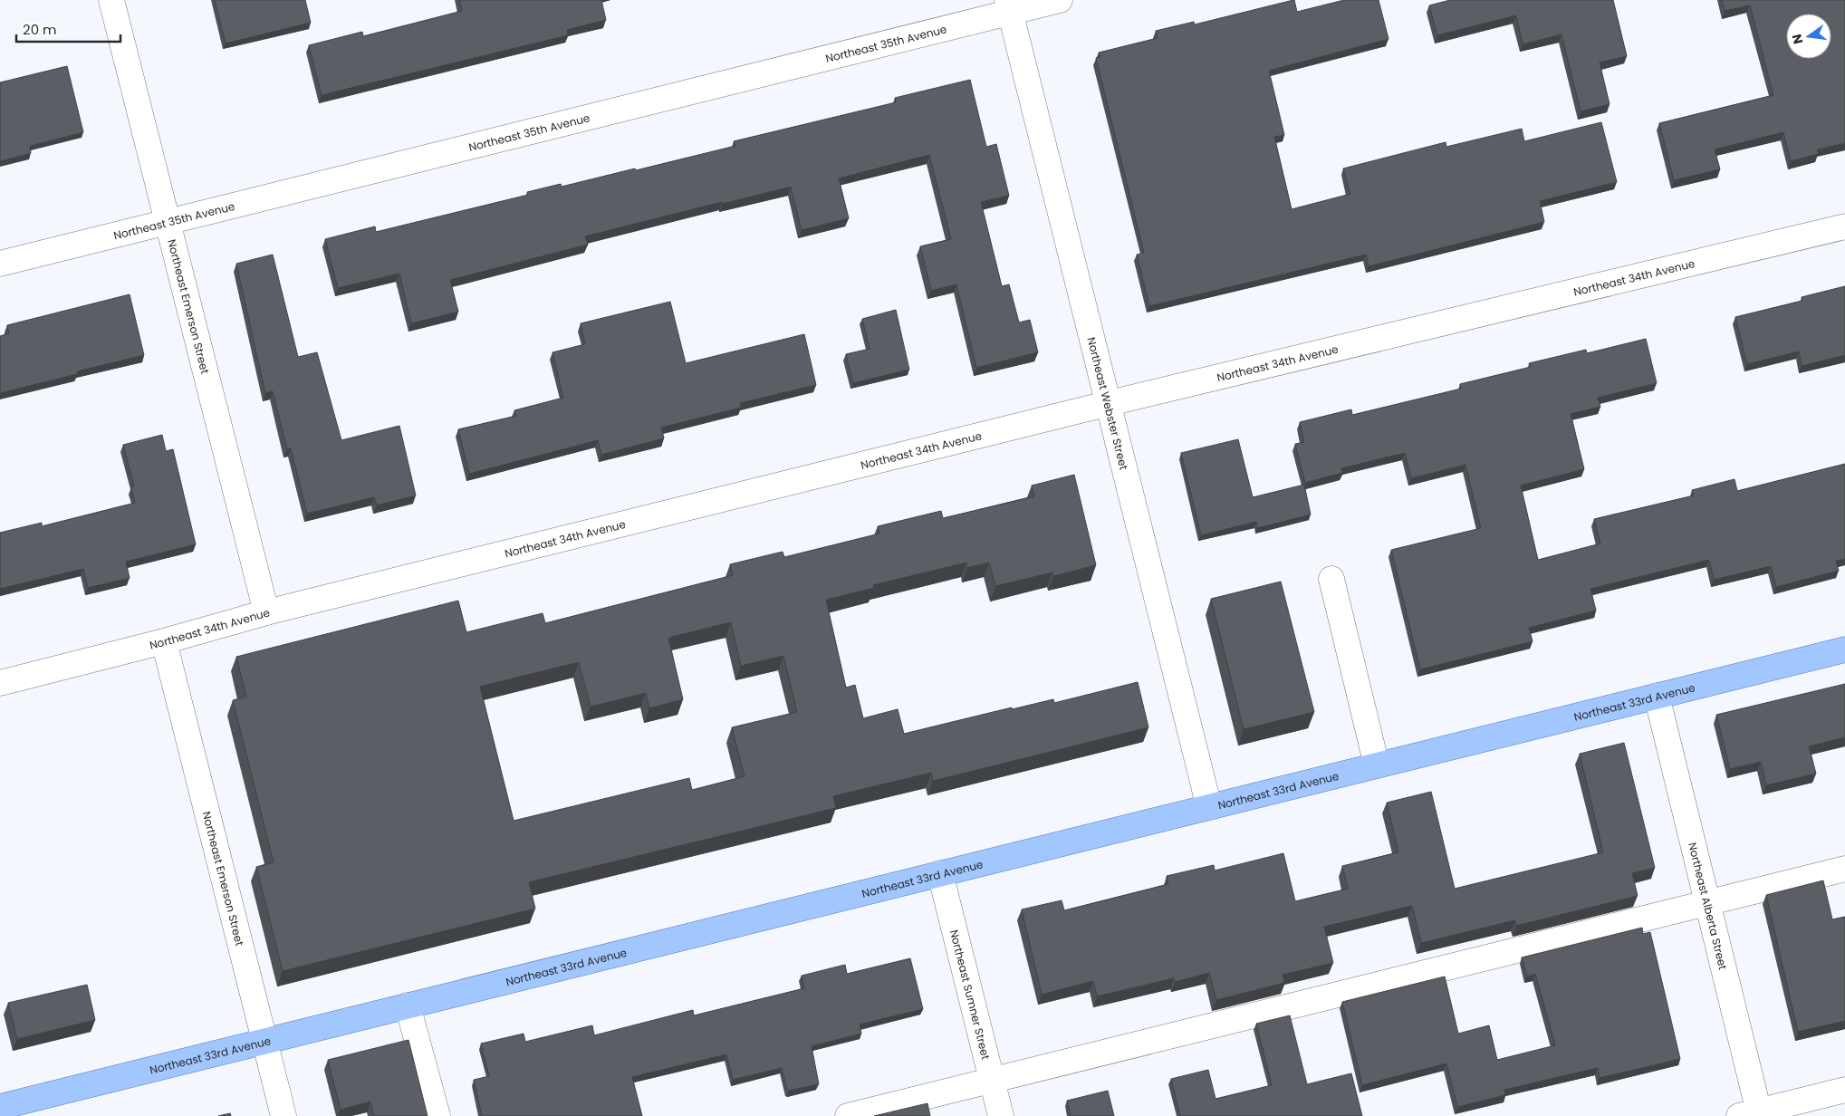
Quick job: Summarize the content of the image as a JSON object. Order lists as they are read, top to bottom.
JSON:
{
  "streets": {
    "main road": ["Northeast 33rd Avenue"],
    "street": [
      "Northeast 35th Avenue",
      "Northeast 34th Avenue",
      "Northeast Emerson Street",
      "Northeast Webster Street",
      "Northeast Alberta Street",
      "Northeast Sumner Street"
    ]
  },
  "crossings": [
    ["Northeast 35th Avenue", "Northeast Emerson Street"],
    ["Northeast 35th Avenue", "Northeast Webster Street"],
    ["Northeast 34th Avenue", "Northeast Emerson Street"],
    ["Northeast 34th Avenue", "Northeast Webster Street"],
    ["Northeast Emerson Street", "Northeast 33rd Avenue"],
    ["Northeast Webster Street", "Northeast 33rd Avenue"],
    ["Northeast 33rd Avenue", "Northeast Alberta Street"],
    ["Northeast 33rd Avenue", "Northeast Sumner Street"]
  ],
  "scale_bar": "20 m",
  "north": "left"
}
